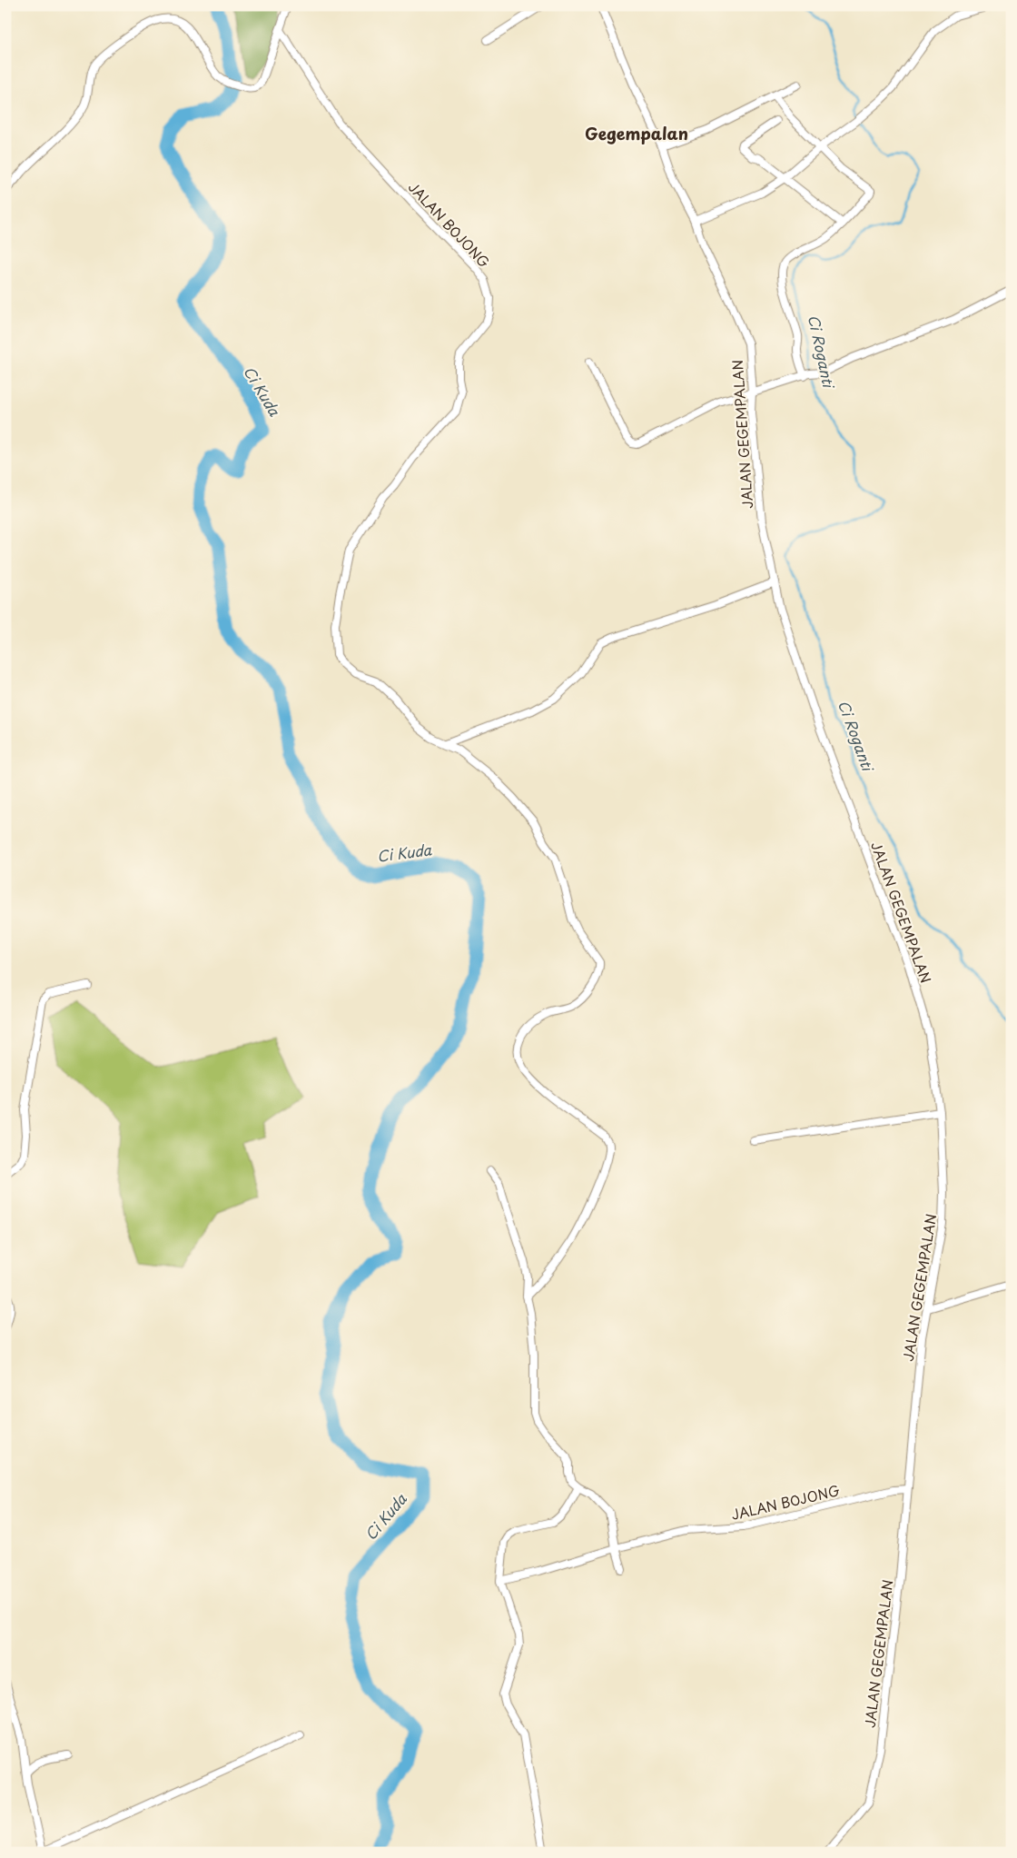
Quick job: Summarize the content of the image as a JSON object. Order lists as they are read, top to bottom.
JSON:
{
  "streets": {
    "street": ["JALAN BOJONG", "JALAN GEGEMPALAN"]
  },
  "crossings": [
    ["JALAN BOJONG", "JALAN GEGEMPALAN"]
  ],
  "districts": ["Gegempalan"],
  "water": ["Ci Roganti", "Ci Kuda"]
}
